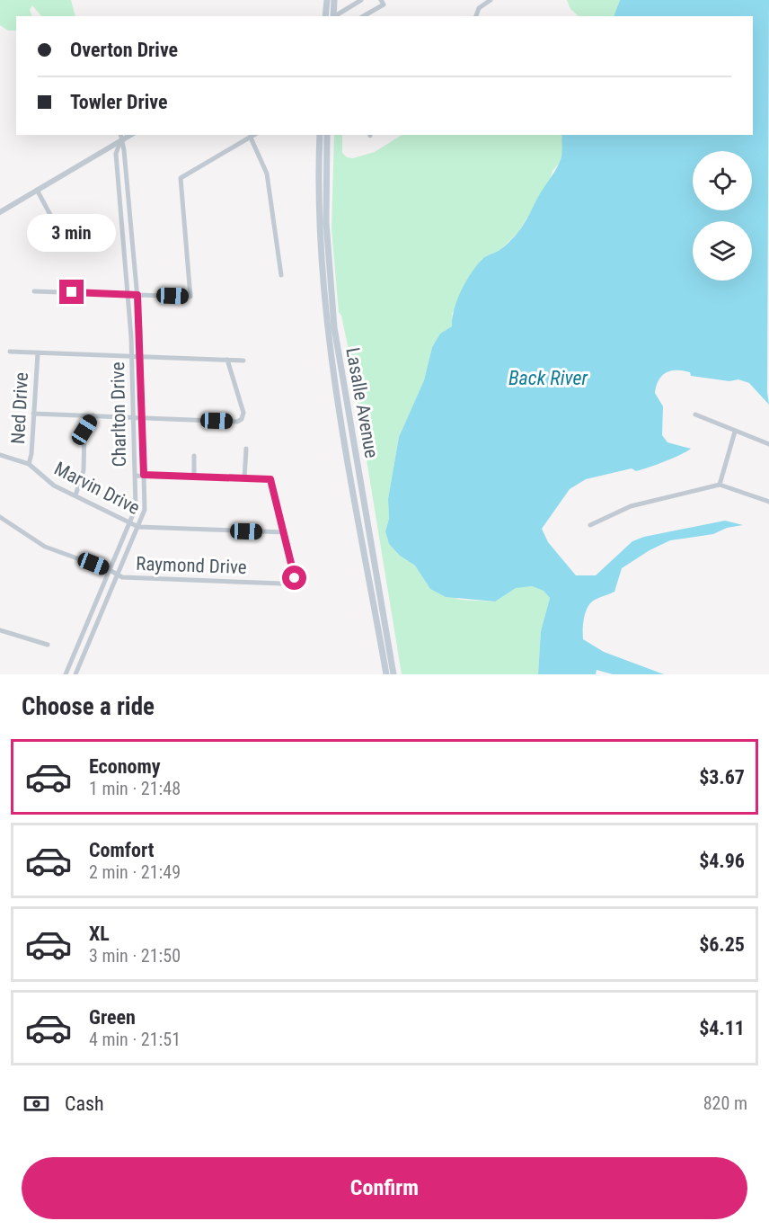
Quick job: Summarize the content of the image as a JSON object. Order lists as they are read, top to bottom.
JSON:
{
  "streets": {
    "main road": ["Lasalle Avenue"],
    "street": [
      "Ned Drive",
      "Charlton Drive",
      "Marvin Drive",
      "Raymond Drive"
    ]
  },
  "crossings": [
    ["Ned Drive", "Marvin Drive"],
    ["Charlton Drive", "Marvin Drive"],
    ["Charlton Drive", "Raymond Drive"],
    ["Marvin Drive", "Raymond Drive"]
  ],
  "water": ["Back River"],
  "page": {
    "banner": ["Overton Drive", "Towler Drive"],
    "bubble": "3 min",
    "heading": "Choose a ride",
    "list": [
      {
        "name": "Economy",
        "note": "1 min · 21:48",
        "value": "$3.67"
      },
      {
        "name": "Comfort",
        "note": "2 min · 21:49",
        "value": "$4.96"
      },
      {
        "name": "XL",
        "note": "3 min · 21:50",
        "value": "$6.25"
      },
      {
        "name": "Green",
        "note": "4 min · 21:51",
        "value": "$4.11"
      }
    ],
    "pay": ["Cash", "820 m"],
    "buttons": "Confirm"
  }
}
